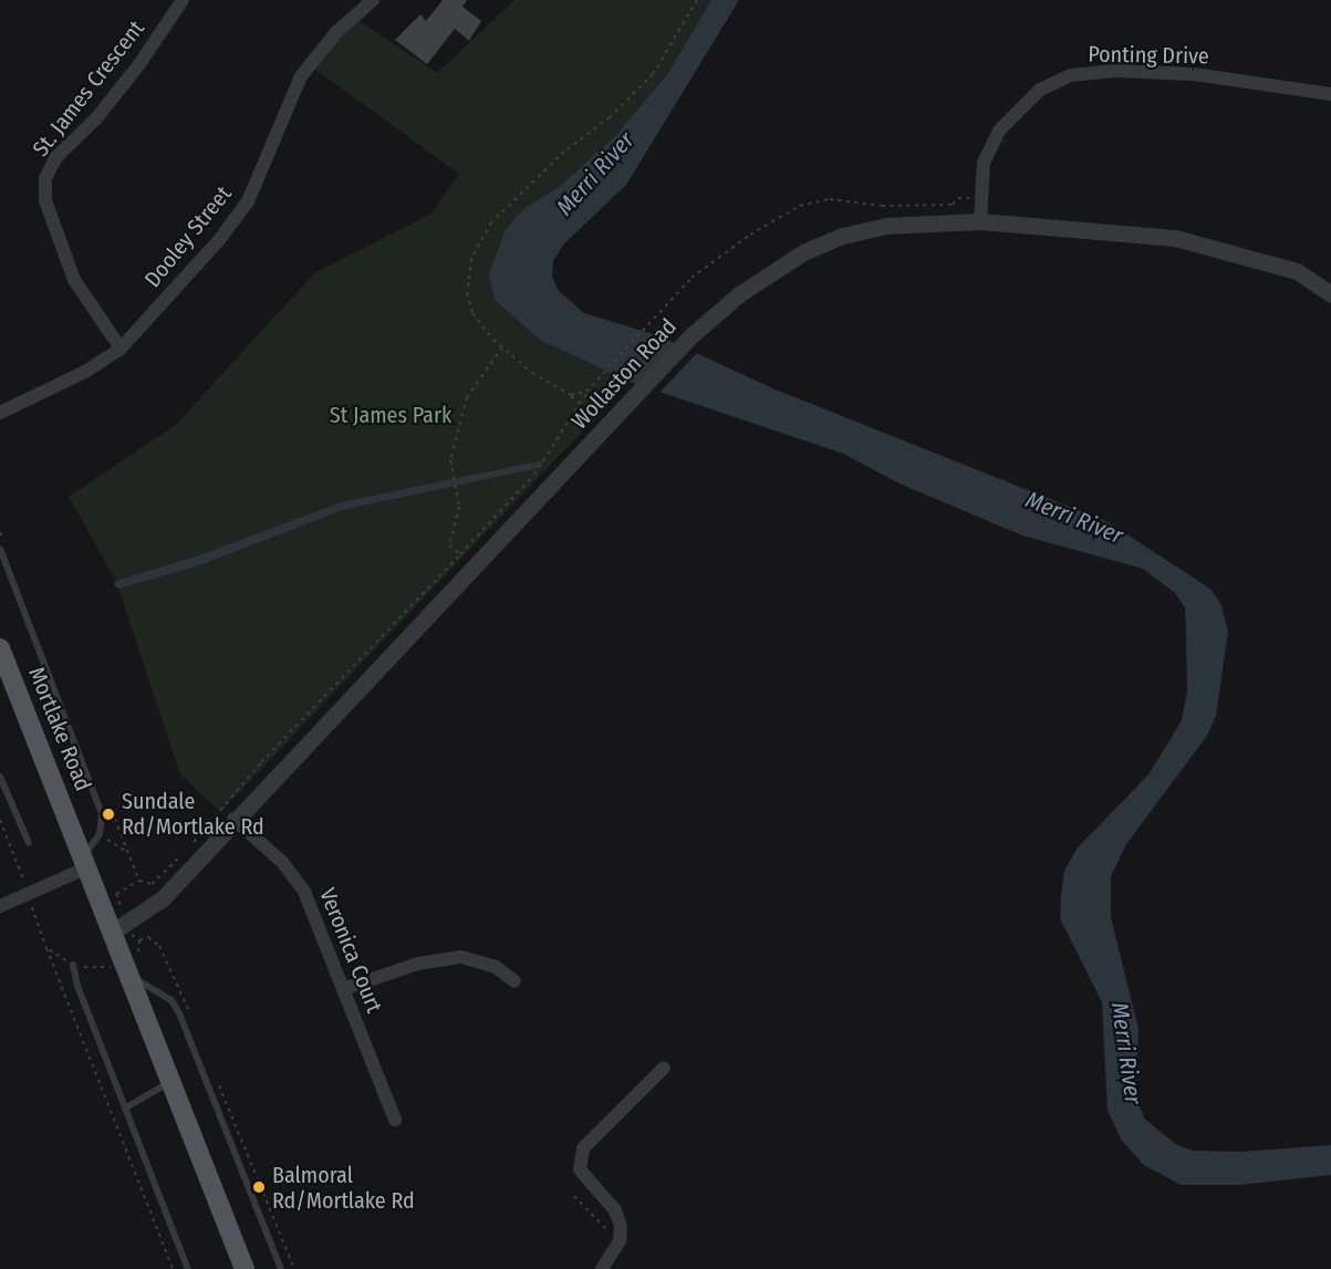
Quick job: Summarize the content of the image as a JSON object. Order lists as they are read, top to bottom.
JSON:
{
  "streets": {
    "main road": ["Mortlake Road"],
    "street": [
      "Ponting Drive",
      "St. James Crescent",
      "Dooley Street",
      "Wollaston Road",
      "Veronica Court"
    ]
  },
  "crossings": [
    ["Ponting Drive", "Wollaston Road"],
    ["St. James Crescent", "Dooley Street"],
    ["Wollaston Road", "Mortlake Road"],
    ["Wollaston Road", "Veronica Court"]
  ],
  "water": ["Merri River"],
  "parks": ["St James Park"],
  "places": ["Sundale Rd/Mortlake Rd", "Balmoral Rd/Mortlake Rd"]
}
